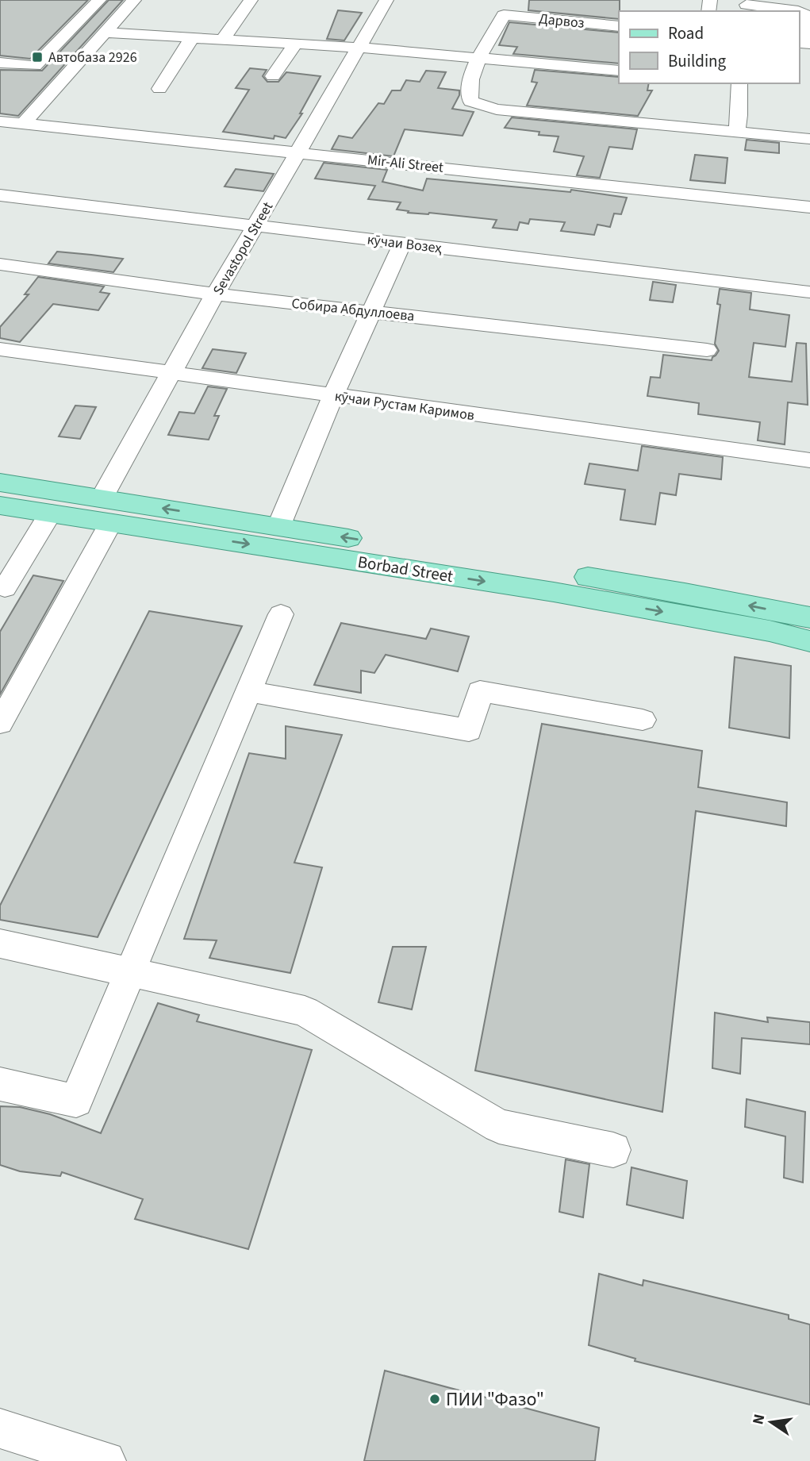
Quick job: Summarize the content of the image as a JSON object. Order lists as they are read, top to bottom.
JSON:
{
  "streets": {
    "main road": ["Borbad Street"],
    "street": [
      "Дарвоз",
      "Mir-Ali Street",
      "кӯчаи Возеҳ",
      "Sevastopol Street",
      "Собира Абдуллоева",
      "кӯчаи Рустам Каримов"
    ]
  },
  "crossings": [
    ["Mir-Ali Street", "Sevastopol Street"],
    ["кӯчаи Возеҳ", "Sevastopol Street"],
    ["Sevastopol Street", "Собира Абдуллоева"],
    ["Sevastopol Street", "кӯчаи Рустам Каримов"],
    ["Sevastopol Street", "Borbad Street"]
  ],
  "places": {
    "transit": ["Автобаза 2926"],
    "other": ["ПИИ \"Фазо\""]
  },
  "legend": ["Road", "Building"],
  "north": "left"
}
